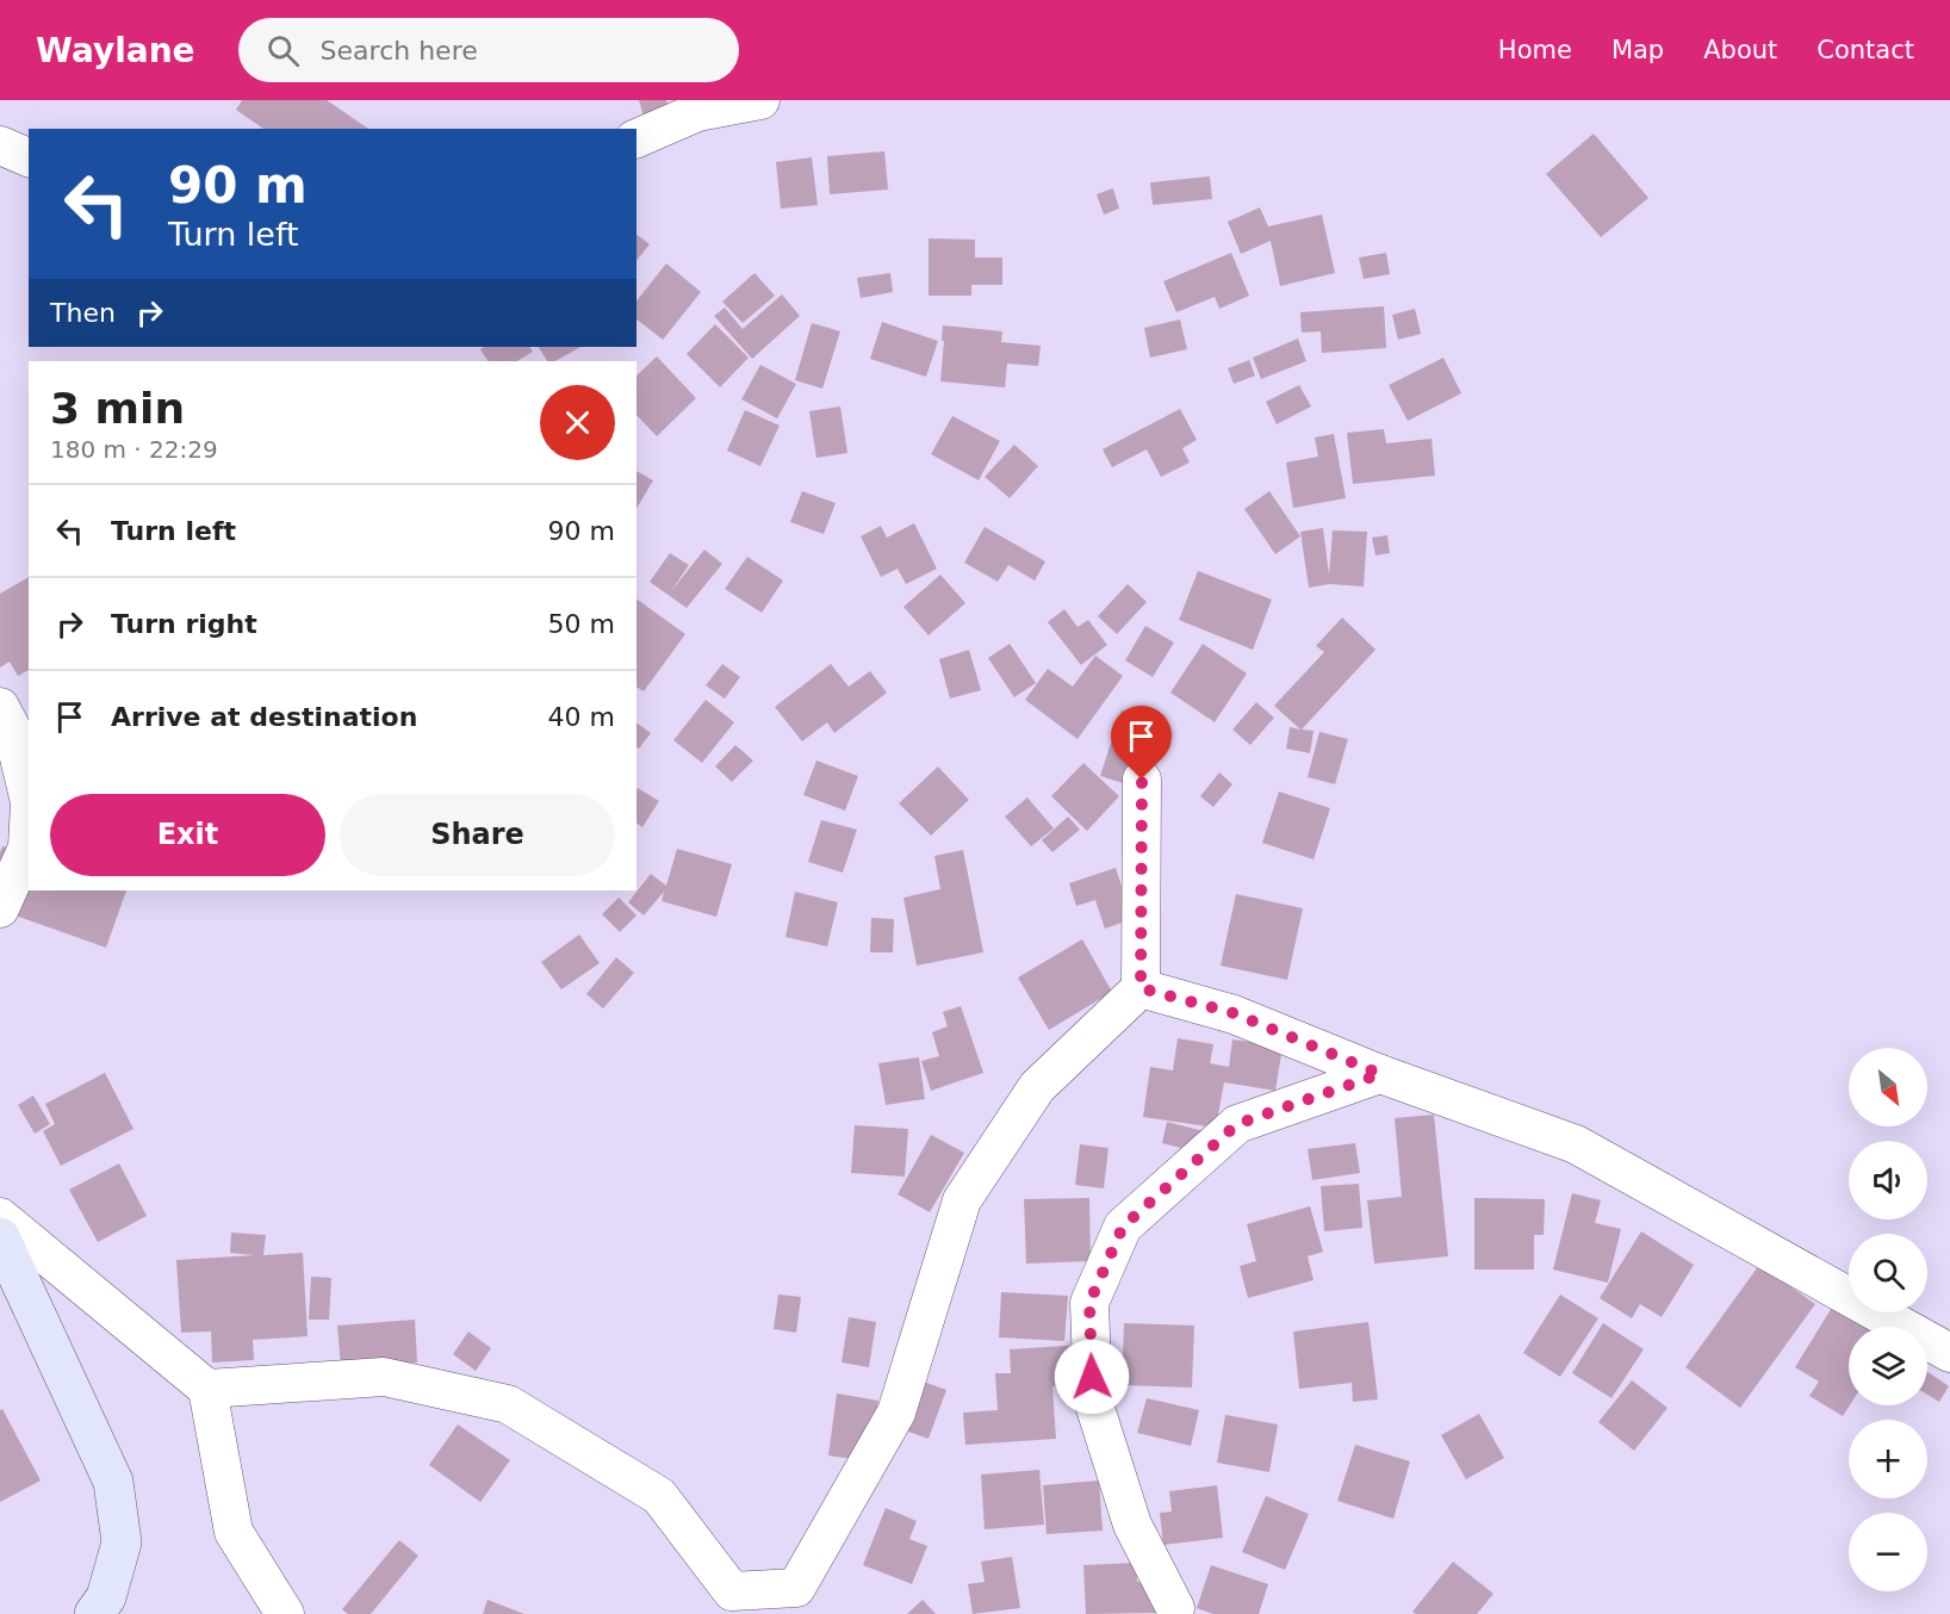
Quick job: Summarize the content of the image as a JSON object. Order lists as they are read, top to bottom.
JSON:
{
  "north": "bottom right",
  "page": {
    "header": "Waylane",
    "search": "Search here",
    "nav": [
      "Home",
      "Map",
      "About",
      "Contact"
    ],
    "turn": ["90 m", "Turn left"],
    "then": "Then",
    "heading": ["3 min", "180 m · 22:29"],
    "list": [
      {
        "name": "Turn left",
        "value": "90 m"
      },
      {
        "name": "Turn right",
        "value": "50 m"
      },
      {
        "name": "Arrive at destination",
        "value": "40 m"
      }
    ],
    "buttons": ["Exit", "Share"],
    "map_buttons": ["+", "−"]
  }
}
